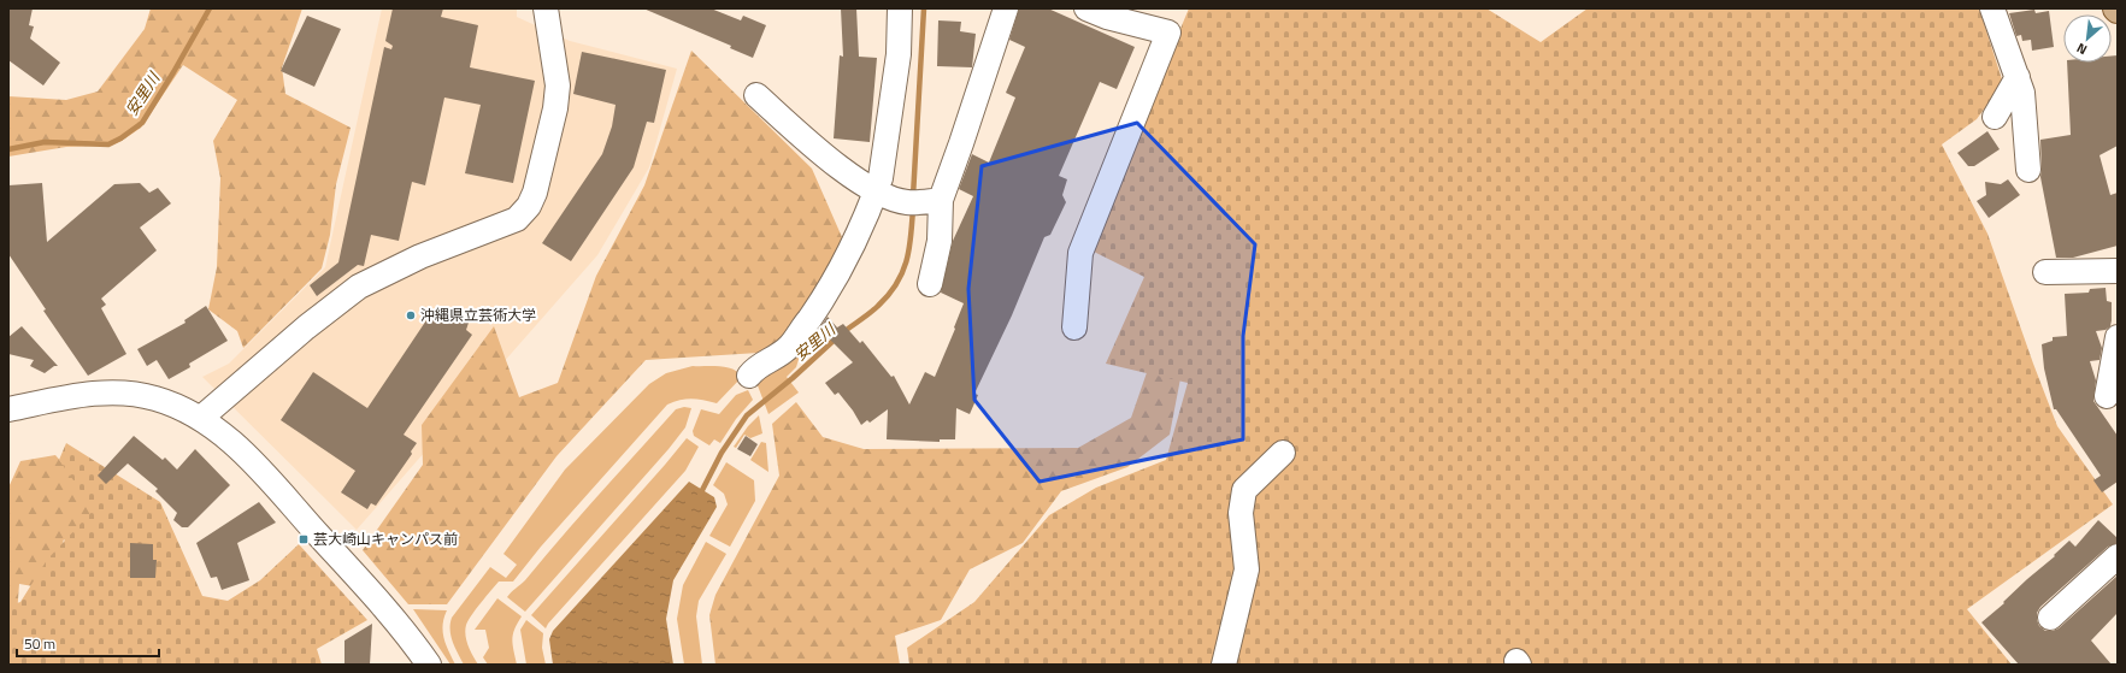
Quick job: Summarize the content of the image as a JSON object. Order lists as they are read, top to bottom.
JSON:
{
  "water": ["安里川"],
  "places": {
    "other": ["沖縄県立芸術大学"],
    "transit": ["芸大崎山キャンパス前"]
  },
  "scale_bar": "50 m",
  "north": "bottom left"
}
